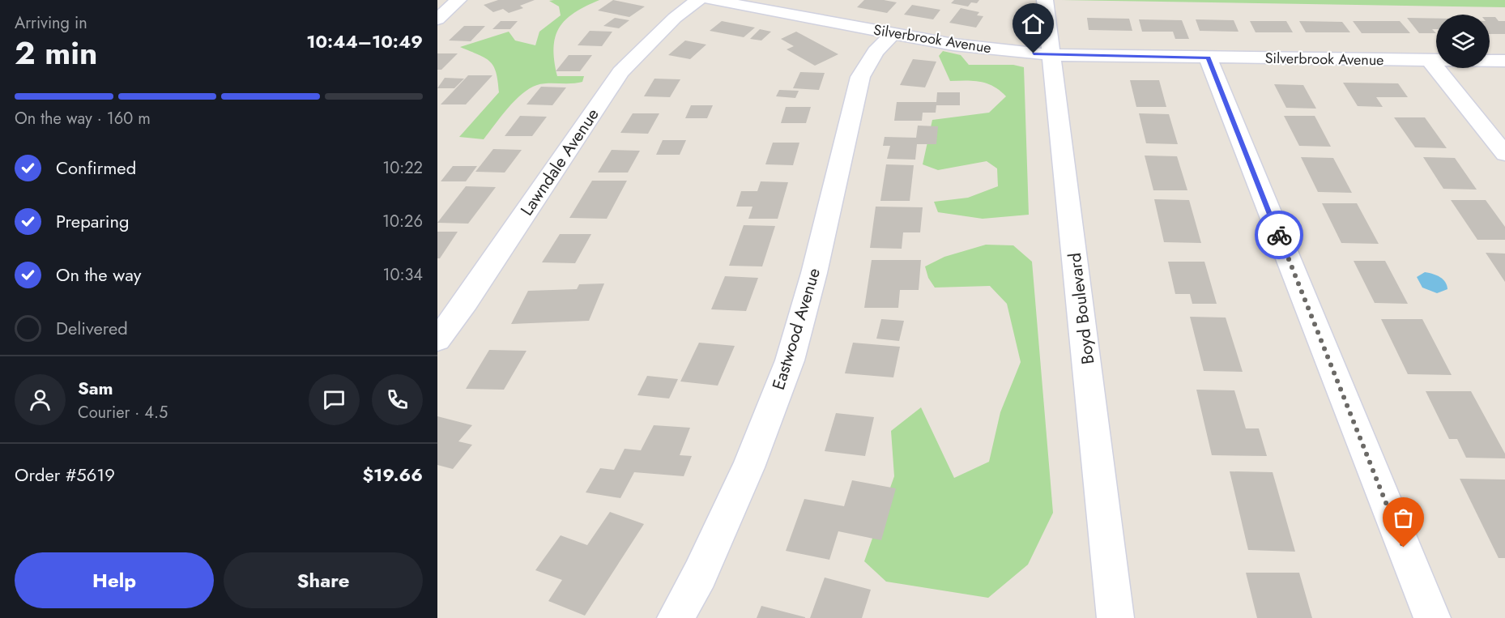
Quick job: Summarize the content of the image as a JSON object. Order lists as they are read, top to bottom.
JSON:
{
  "streets": {
    "street": [
      "Silverbrook Avenue",
      "Lawndale Avenue",
      "Boyd Boulevard",
      "Eastwood Avenue"
    ]
  },
  "crossings": [
    ["Silverbrook Avenue", "Boyd Boulevard"],
    ["Silverbrook Avenue", "Eastwood Avenue"]
  ],
  "page": {
    "heading": ["2 min", "Arriving in", "10:44–10:49"],
    "panel": [
      "Sam",
      "Courier · 4.5",
      "Order #5619",
      "$19.66"
    ],
    "bar": "On the way · 160 m",
    "list": [
      ["Confirmed", "10:22"],
      ["Preparing", "10:26"],
      ["On the way", "10:34"],
      "Delivered"
    ],
    "buttons": ["Help", "Share"]
  }
}
